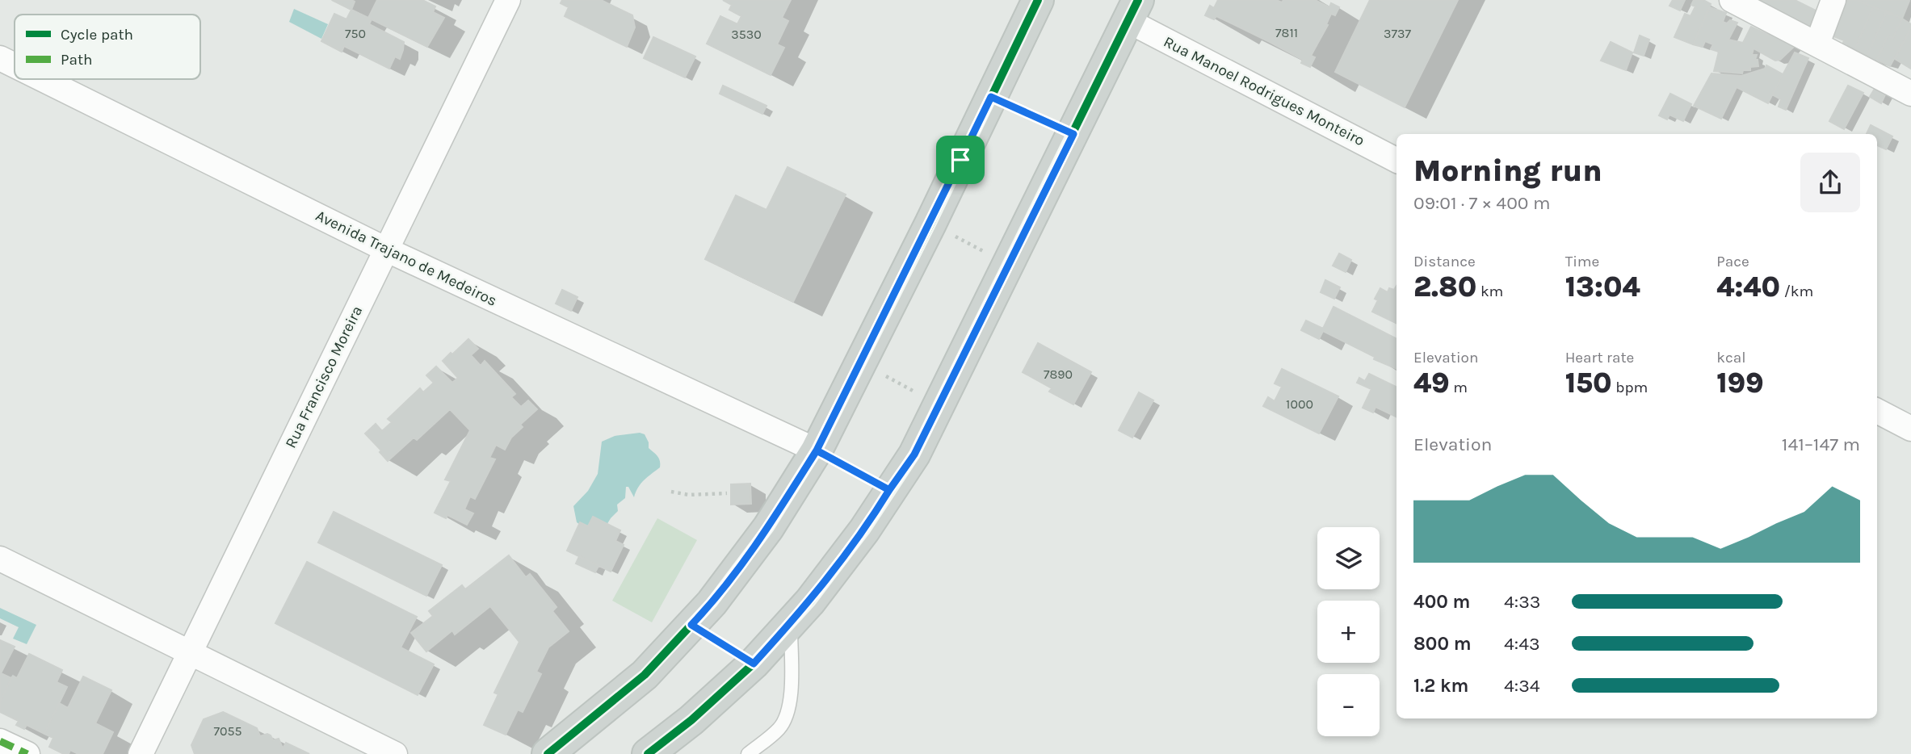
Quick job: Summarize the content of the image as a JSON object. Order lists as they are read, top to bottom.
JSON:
{
  "streets": {
    "street": ["Rua Manoel Rodrigues Monteiro", "Avenida Trajano de Medeiros", "Rua Francisco Moreira"]
  },
  "crossings": [
    ["Avenida Trajano de Medeiros", "Rua Francisco Moreira"]
  ],
  "house_numbers": [
    "7811",
    "750",
    "3737",
    "3530",
    "7890",
    "1000",
    "7055"
  ],
  "legend": ["Cycle path", "Path"],
  "page": {
    "heading": ["Morning run", "09:01 · 7 × 400 m"],
    "stats": [
      ["Distance", "2.80 km"],
      ["Time", "13:04"],
      ["Pace", "4:40 /km"],
      ["Elevation", "49 m"],
      ["Heart rate", "150 bpm"],
      ["kcal", "199"]
    ],
    "chart": ["Elevation", "141–147 m"],
    "map_buttons": ["+", "−"],
    "list": [
      {
        "name": "400 m",
        "note": "4:33"
      },
      {
        "name": "800 m",
        "note": "4:43"
      },
      {
        "name": "1.2 km",
        "note": "4:34"
      }
    ]
  }
}
